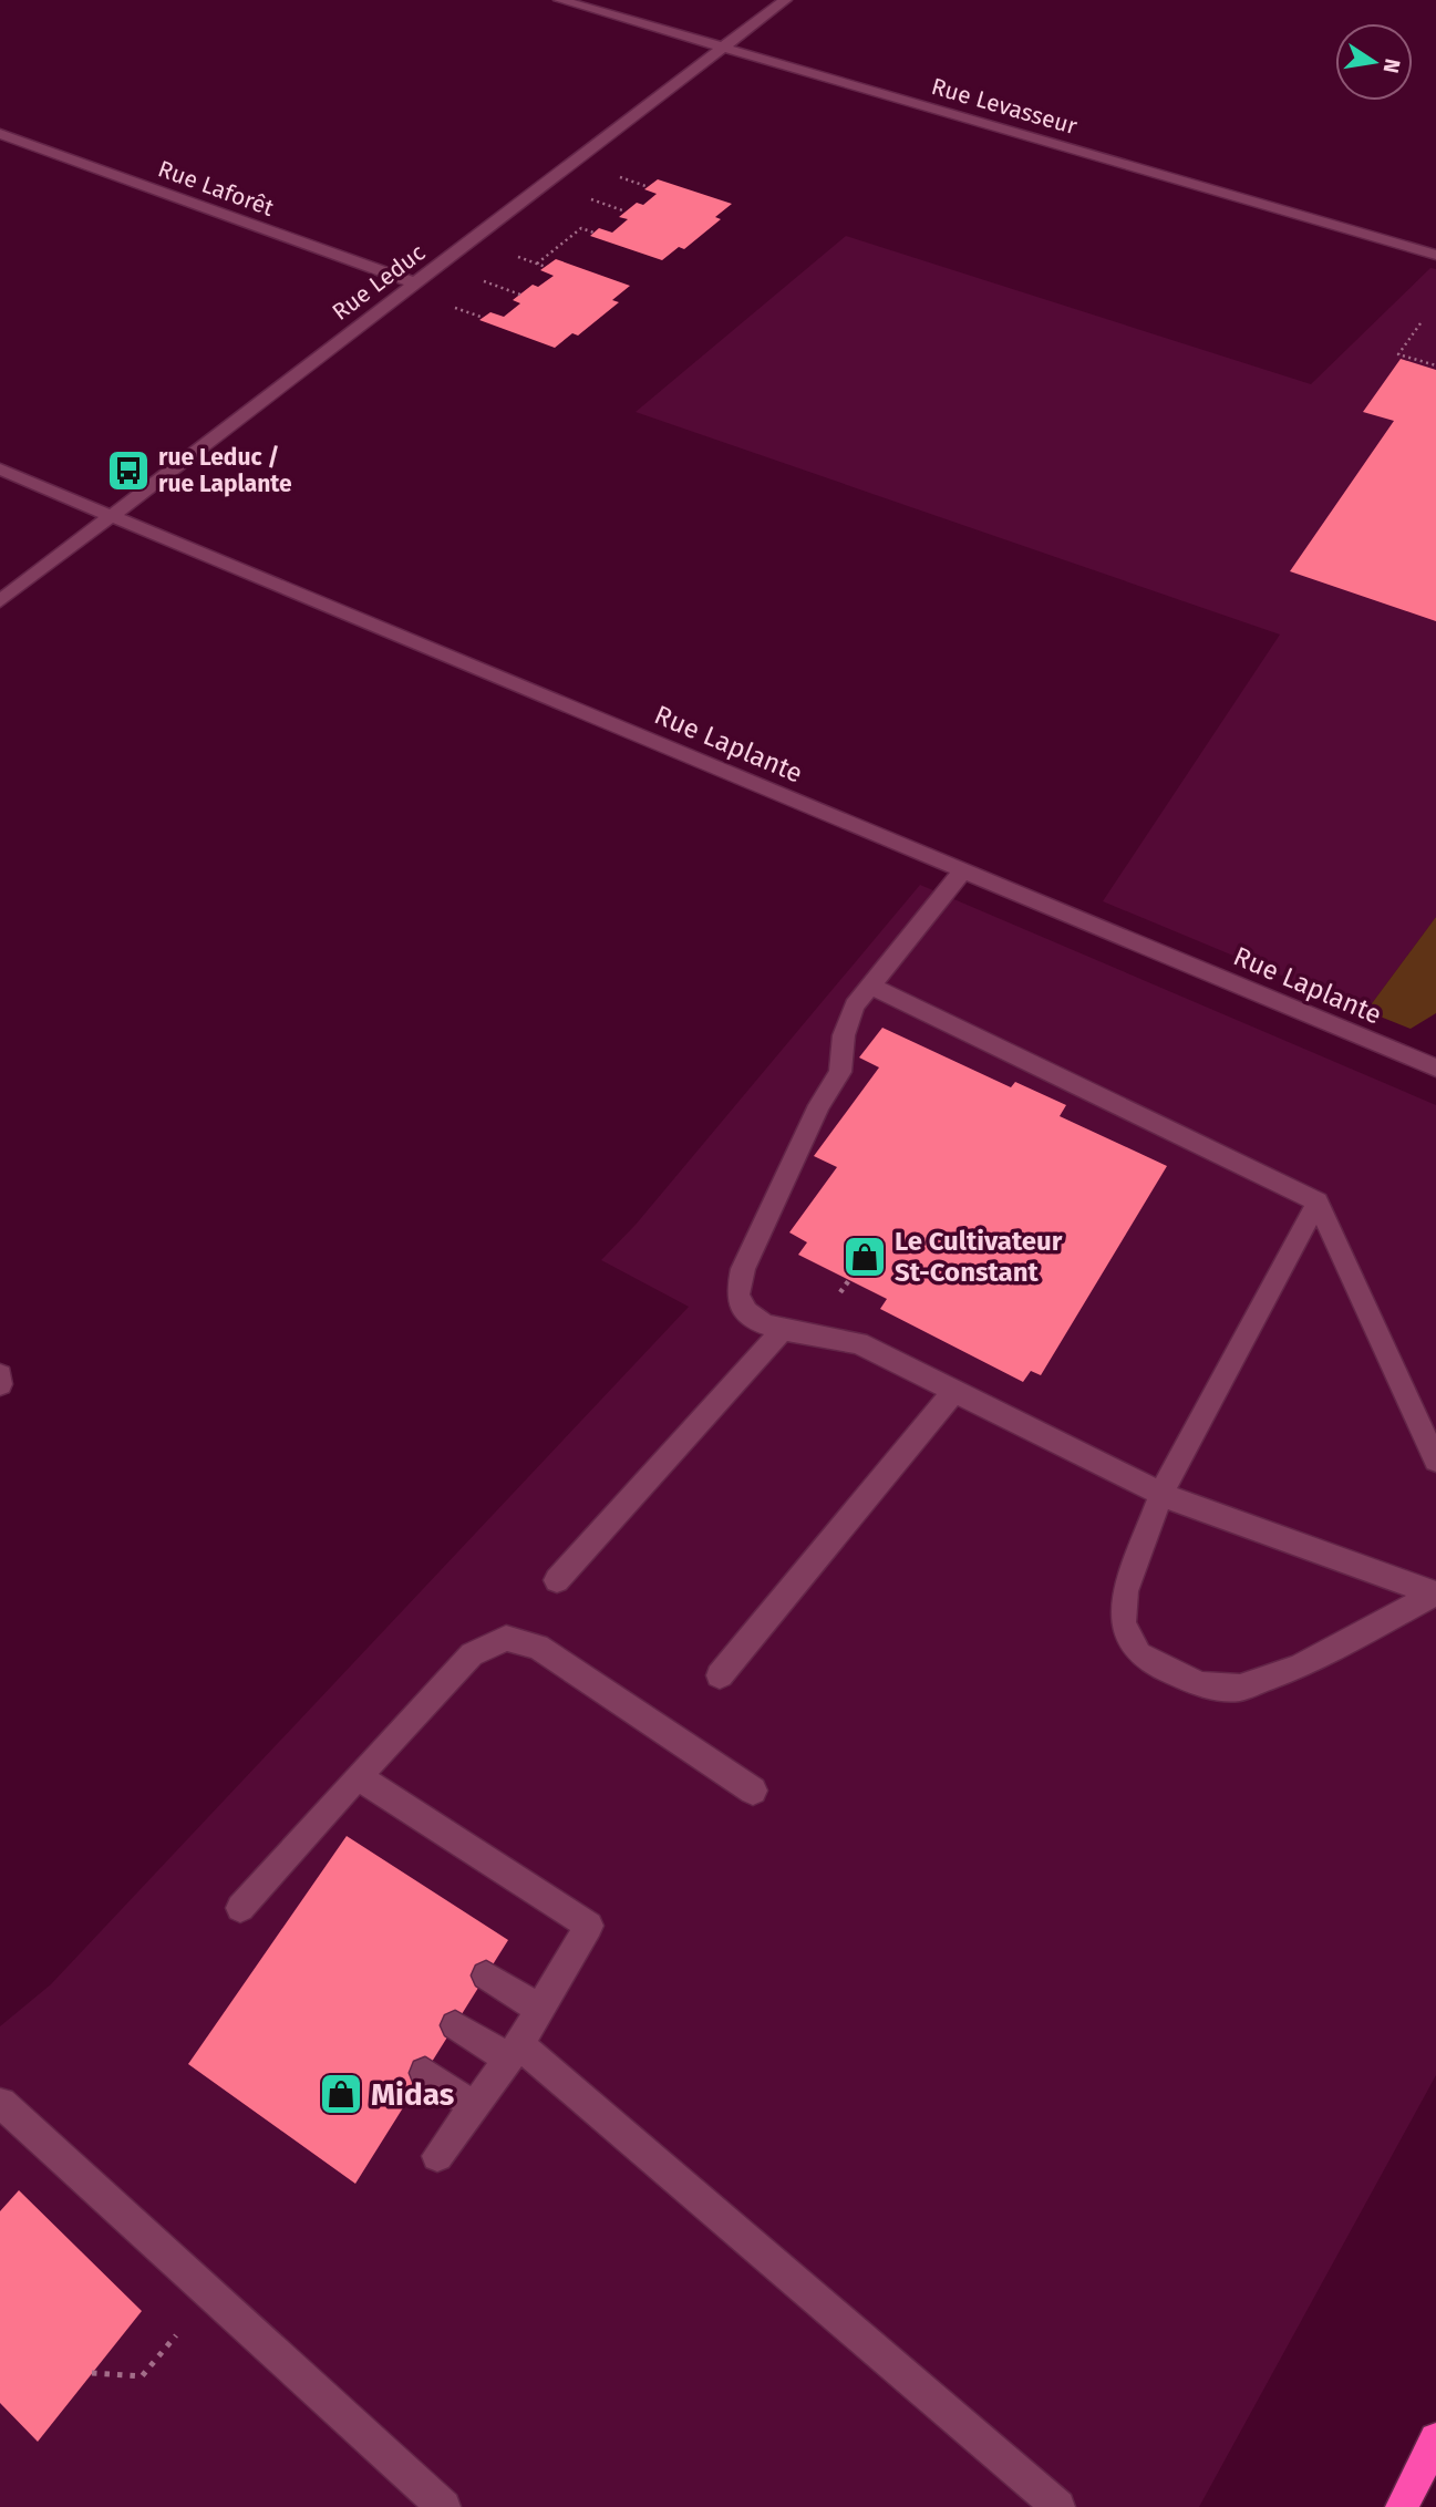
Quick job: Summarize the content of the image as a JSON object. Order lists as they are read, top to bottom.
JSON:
{
  "streets": {
    "street": [
      "Rue Levasseur",
      "Rue Laforêt",
      "Rue Leduc",
      "Rue Laplante"
    ]
  },
  "crossings": [
    ["Rue Levasseur", "Rue Leduc"],
    ["Rue Laforêt", "Rue Leduc"],
    ["Rue Leduc", "Rue Laplante"]
  ],
  "places": {
    "bus stop": ["rue Leduc / rue Laplante"],
    "shop": ["Le Cultivateur St-Constant", "Midas"]
  },
  "north": "right"
}
